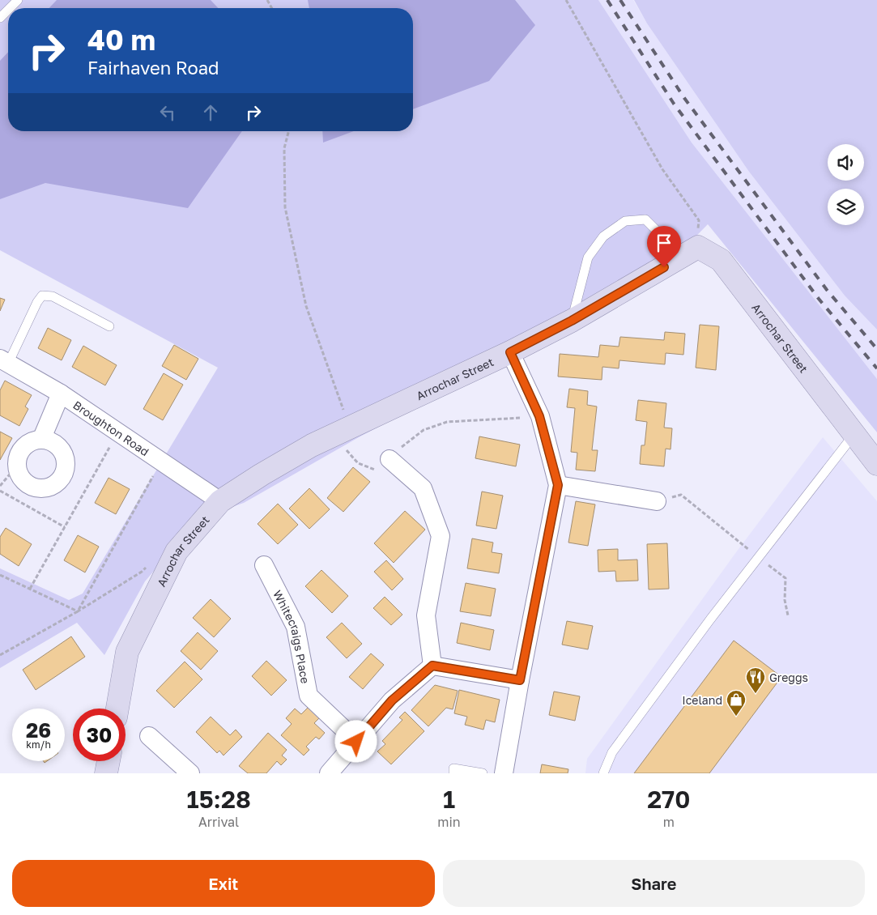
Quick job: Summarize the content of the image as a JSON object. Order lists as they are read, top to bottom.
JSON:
{
  "streets": {
    "street": ["Arrochar Street", "Broughton Road", "Whitecraigs Place"]
  },
  "crossings": [
    ["Arrochar Street", "Broughton Road"]
  ],
  "places": {
    "restaurant": ["Greggs"],
    "shop": ["Iceland"]
  },
  "page": {
    "turn": ["40 m", "Fairhaven Road"],
    "speed": "26 km/h",
    "limit": "30",
    "eta": [
      "15:28",
      "Arrival",
      "1",
      "min",
      "270",
      "m"
    ],
    "buttons": ["Exit", "Share"]
  }
}
